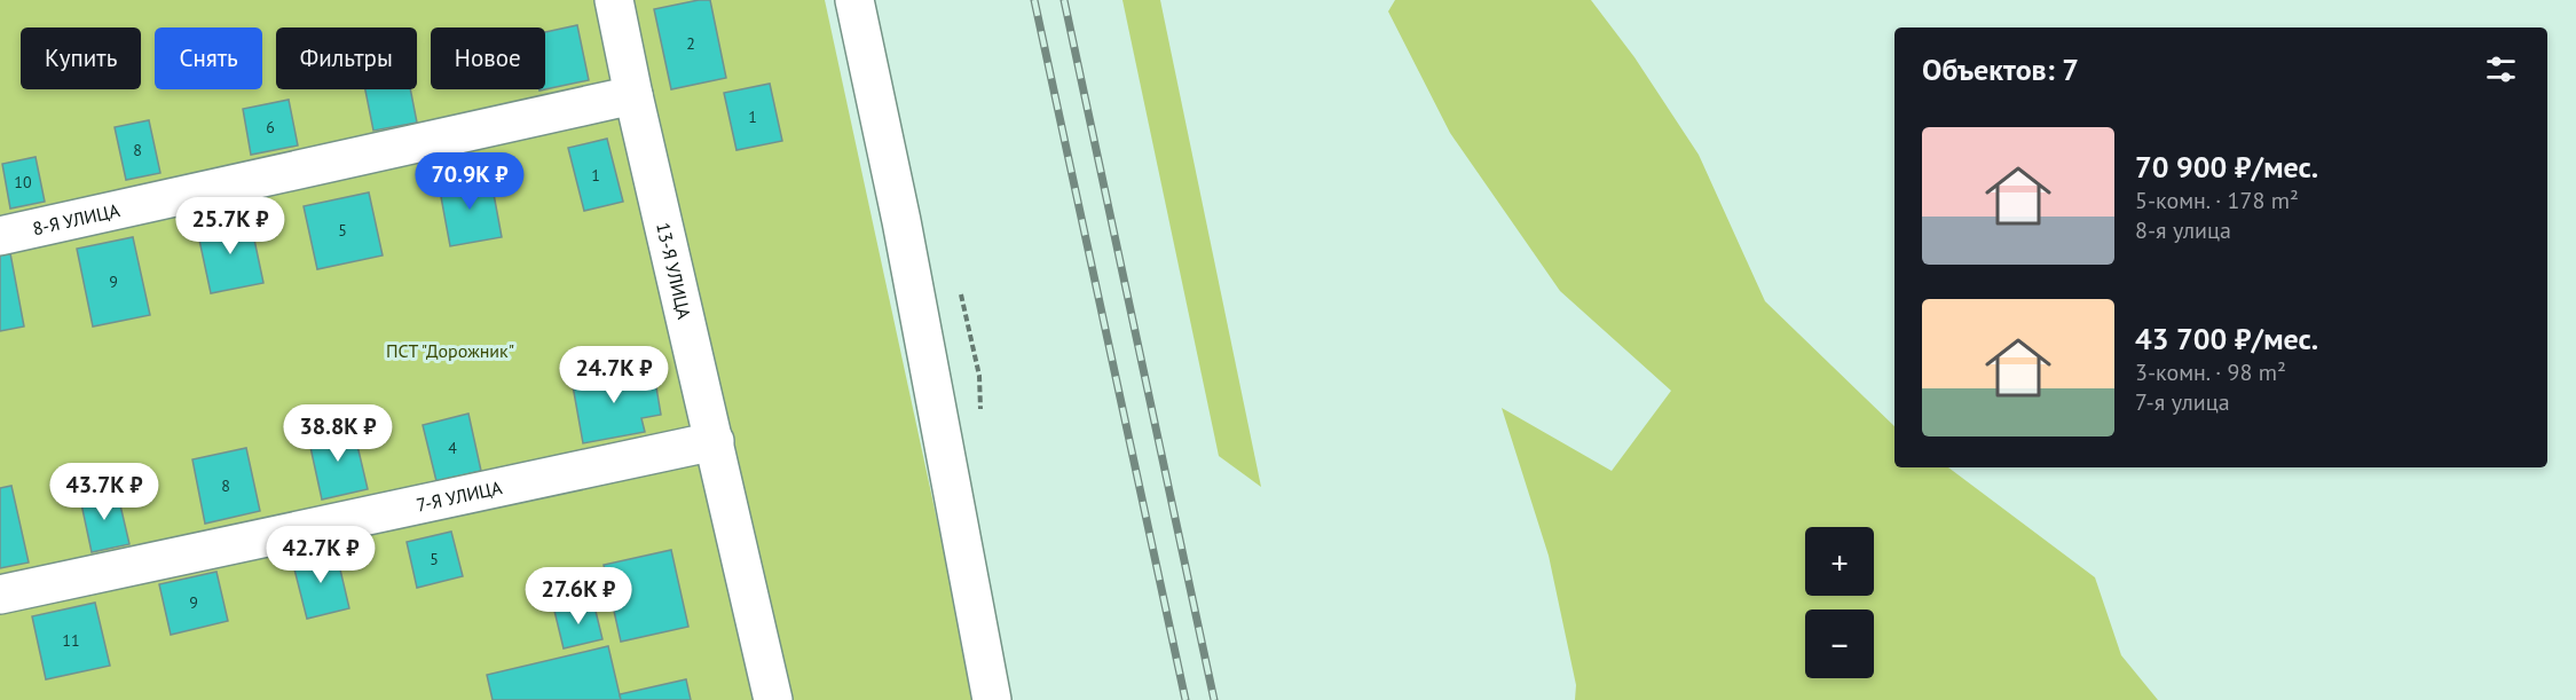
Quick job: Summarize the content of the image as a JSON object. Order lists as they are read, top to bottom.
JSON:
{
  "streets": {
    "street": ["8-Я УЛИЦА", "13-Я УЛИЦА", "7-Я УЛИЦА"]
  },
  "crossings": [
    ["8-Я УЛИЦА", "13-Я УЛИЦА"],
    ["13-Я УЛИЦА", "7-Я УЛИЦА"]
  ],
  "parks": ["ПСТ \"Дорожник\""],
  "house_numbers": [
    "2",
    "1",
    "6",
    "8",
    "1",
    "10",
    "5",
    "9",
    "4",
    "8",
    "5",
    "9",
    "11"
  ],
  "page": {
    "chip": [
      "Купить",
      "Снять",
      "Фильтры",
      "Новое"
    ],
    "heading": "Объектов: 7",
    "list": [
      {
        "name": "70 900 ₽/мес.",
        "note": "5-комн. · 178 m² · 8-я улица"
      },
      {
        "name": "43 700 ₽/мес.",
        "note": "3-комн. · 98 m² · 7-я улица"
      }
    ],
    "price": [
      "70.9K ₽",
      "25.7K ₽",
      "24.7K ₽",
      "38.8K ₽",
      "43.7K ₽",
      "42.7K ₽",
      "27.6K ₽"
    ],
    "map_buttons": ["+", "−"]
  }
}
